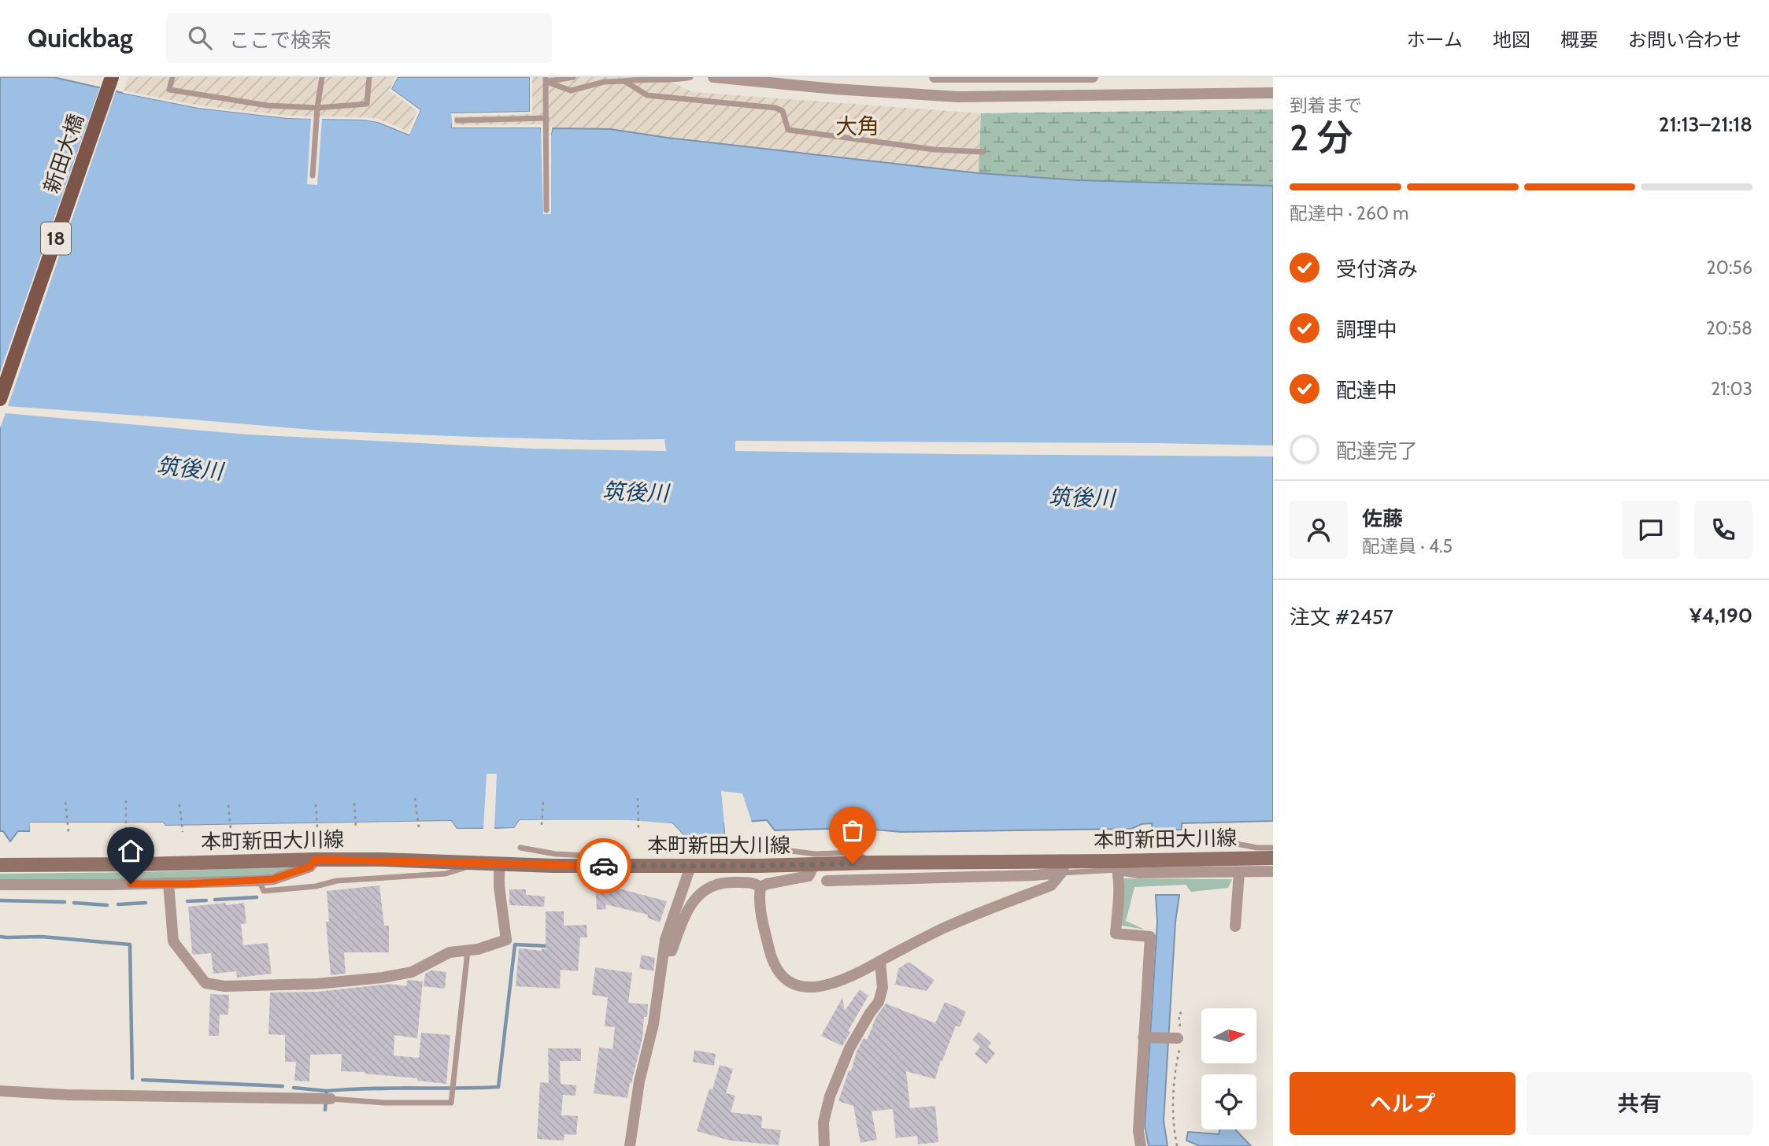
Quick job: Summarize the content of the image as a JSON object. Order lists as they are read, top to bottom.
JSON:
{
  "streets": {
    "main road": ["新田大橋", "18", "本町新田大川線"]
  },
  "districts": ["大角"],
  "water": ["筑後川"],
  "north": "right",
  "page": {
    "header": "Quickbag",
    "search": "ここで検索",
    "nav": [
      "ホーム",
      "地図",
      "概要",
      "お問い合わせ"
    ],
    "heading": ["2 分", "到着まで", "21:13–21:18"],
    "panel": [
      "佐藤",
      "配達員 · 4.5",
      "注文 #2457",
      "¥4,190"
    ],
    "bar": "配達中 · 260 m",
    "list": [
      ["受付済み", "20:56"],
      ["調理中", "20:58"],
      ["配達中", "21:03"],
      "配達完了"
    ],
    "buttons": ["ヘルプ", "共有"]
  }
}
